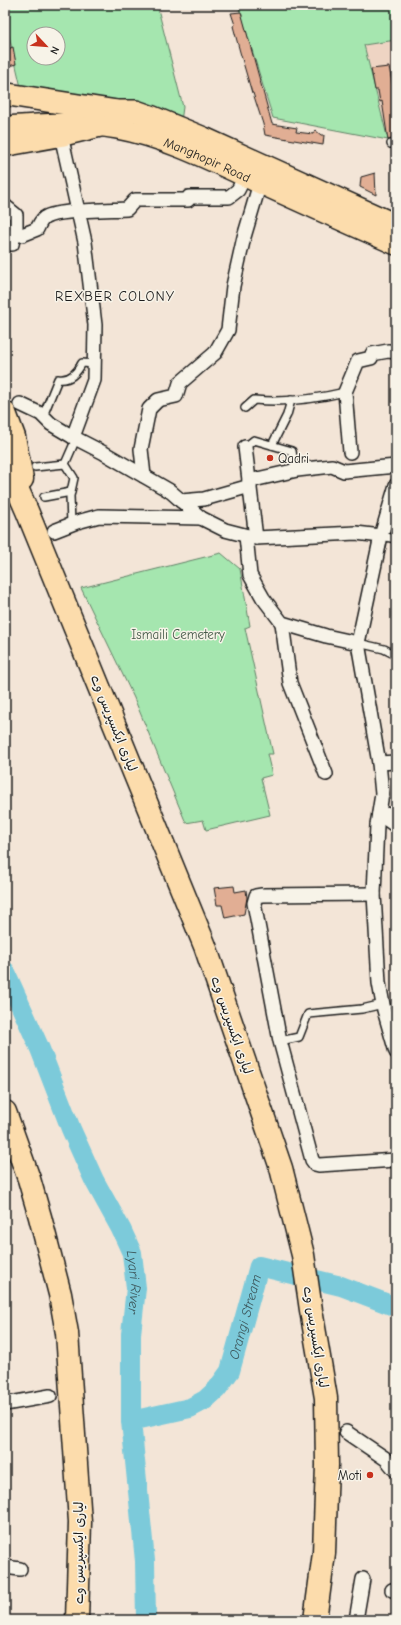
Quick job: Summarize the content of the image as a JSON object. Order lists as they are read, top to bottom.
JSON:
{
  "streets": {
    "highway": ["لیاری ایکسپریس وے"],
    "main road": ["Manghopir Road"]
  },
  "districts": ["REXBER COLONY"],
  "water": ["Lyari River", "Orangi Stream"],
  "parks": ["Ismaili Cemetery"],
  "places": ["Qadri", "Moti"],
  "north": "bottom right"
}
